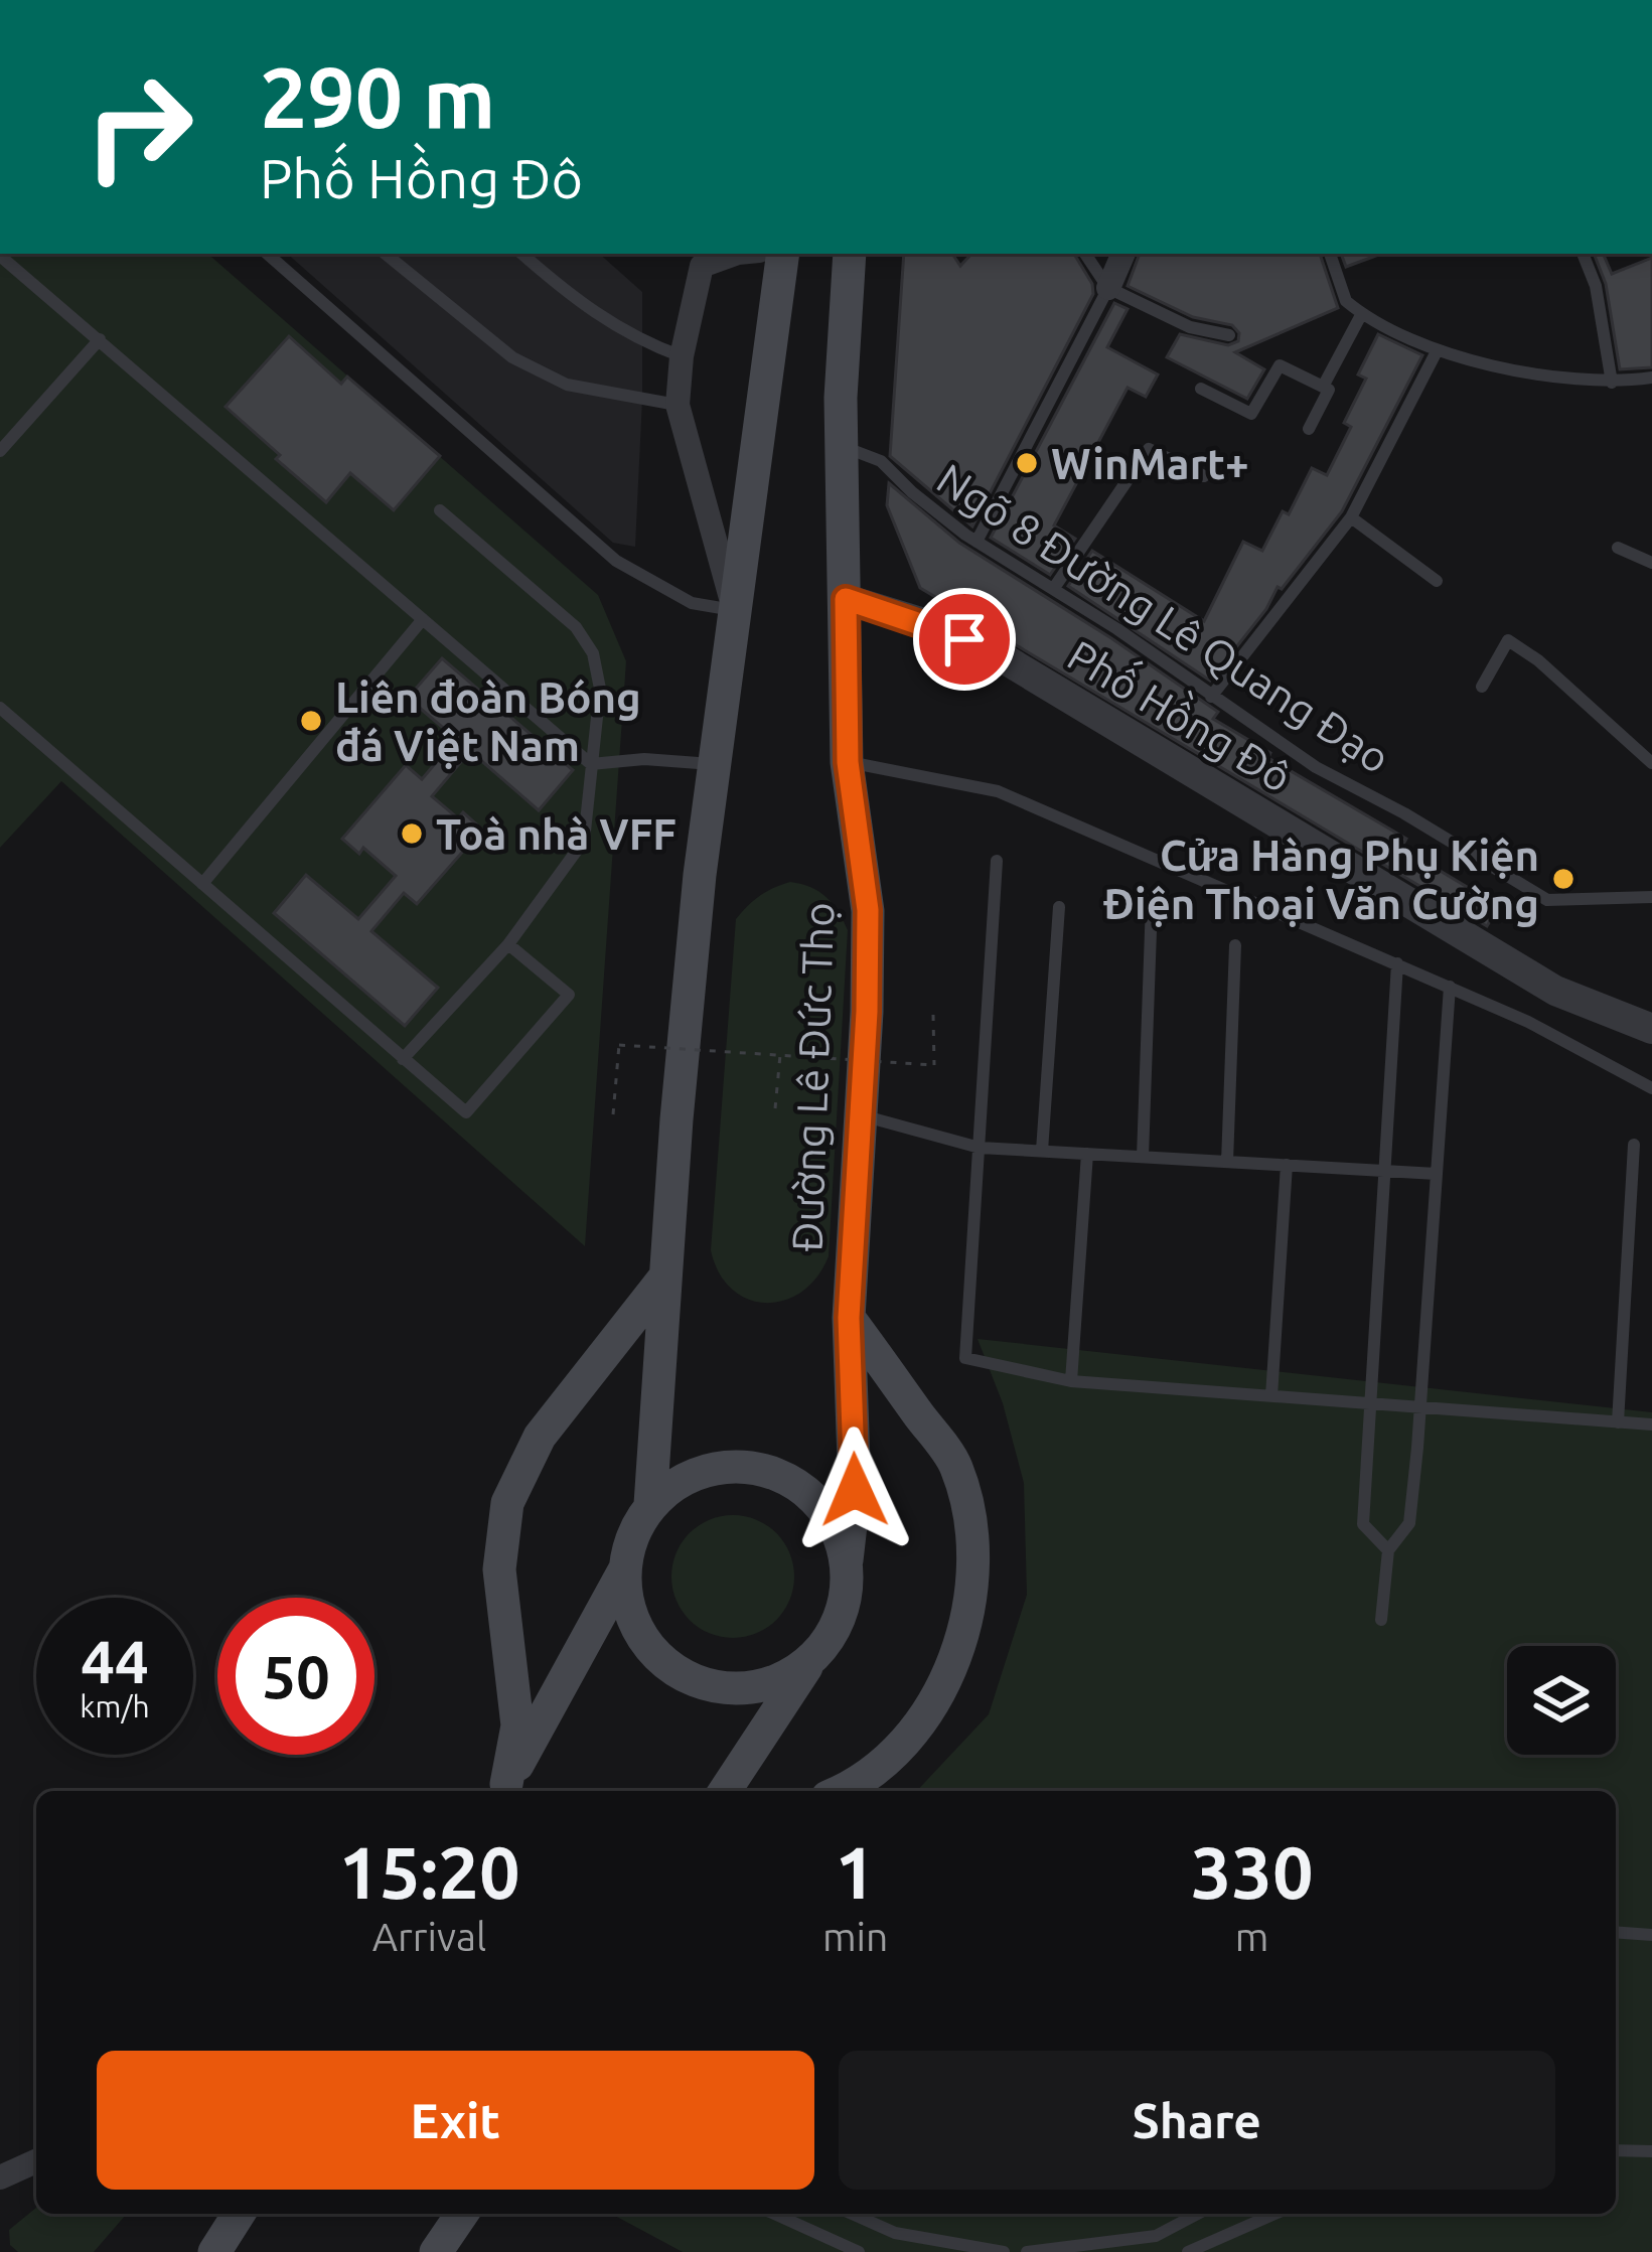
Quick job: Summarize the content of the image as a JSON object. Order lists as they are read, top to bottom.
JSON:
{
  "streets": {
    "main road": ["Đường Lê Đức Thọ"],
    "street": ["Phố Hồng Đô"],
    "lane": ["Ngõ 8 Đường Lê Quang Đạo"]
  },
  "crossings": [
    ["Ngõ 8 Đường Lê Quang Đạo", "Đường Lê Đức Thọ"],
    ["Phố Hồng Đô", "Đường Lê Đức Thọ"]
  ],
  "places": [
    "WinMart+",
    "Liên đoàn Bóng đá Việt Nam",
    "Toà nhà VFF",
    "Cửa Hàng Phụ Kiện Điện Thoại Văn Cường"
  ],
  "page": {
    "turn": ["290 m", "Phố Hồng Đô"],
    "speed": "44 km/h",
    "limit": "50",
    "eta": [
      "15:20",
      "Arrival",
      "1",
      "min",
      "330",
      "m"
    ],
    "buttons": ["Exit", "Share"]
  }
}
